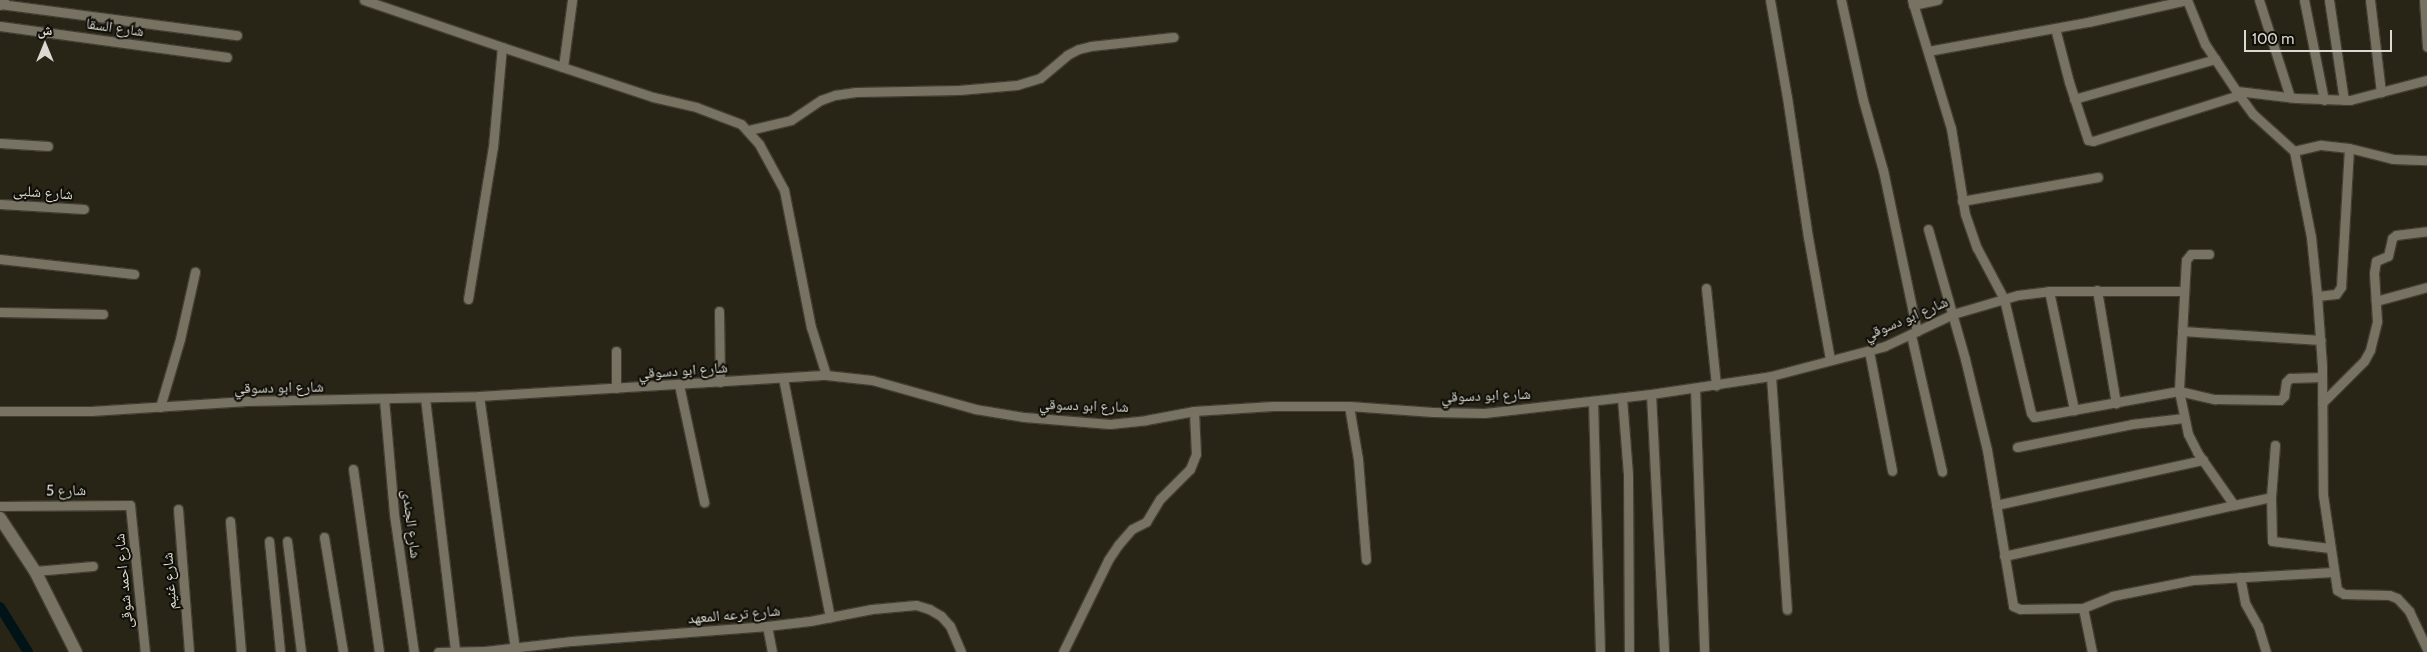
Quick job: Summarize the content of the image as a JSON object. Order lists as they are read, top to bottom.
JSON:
{
  "streets": {
    "street": [
      "شارع السقا",
      "شارع شلبى",
      "شارع ابو دسوقي",
      "شارع 5",
      "شارع الجندى",
      "شارع احمد شوقى",
      "شارع غنيم",
      "شارع ترعه المعهد"
    ]
  },
  "crossings": [
    ["شارع ابو دسوقي", "شارع الجندى"],
    ["شارع 5", "شارع احمد شوقى"]
  ],
  "scale_bar": "100 m",
  "north": "top"
}
